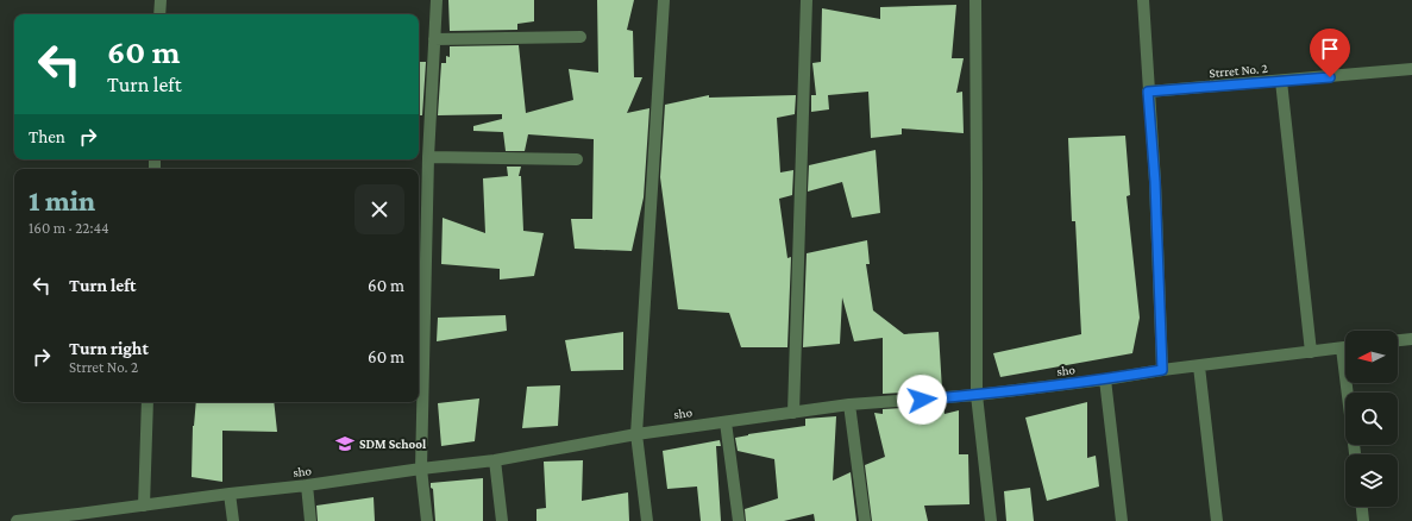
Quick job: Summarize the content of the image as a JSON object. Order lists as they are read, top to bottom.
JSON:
{
  "streets": {
    "street": ["Strret No. 2", "sho"]
  },
  "places": {
    "school or university": ["SDM School"]
  },
  "north": "left",
  "page": {
    "turn": ["60 m", "Turn left"],
    "then": "Then",
    "heading": ["1 min", "160 m · 22:44"],
    "list": [
      {
        "name": "Turn left",
        "value": "60 m"
      },
      {
        "name": "Turn right",
        "note": "Strret No. 2",
        "value": "60 m"
      }
    ]
  }
}
